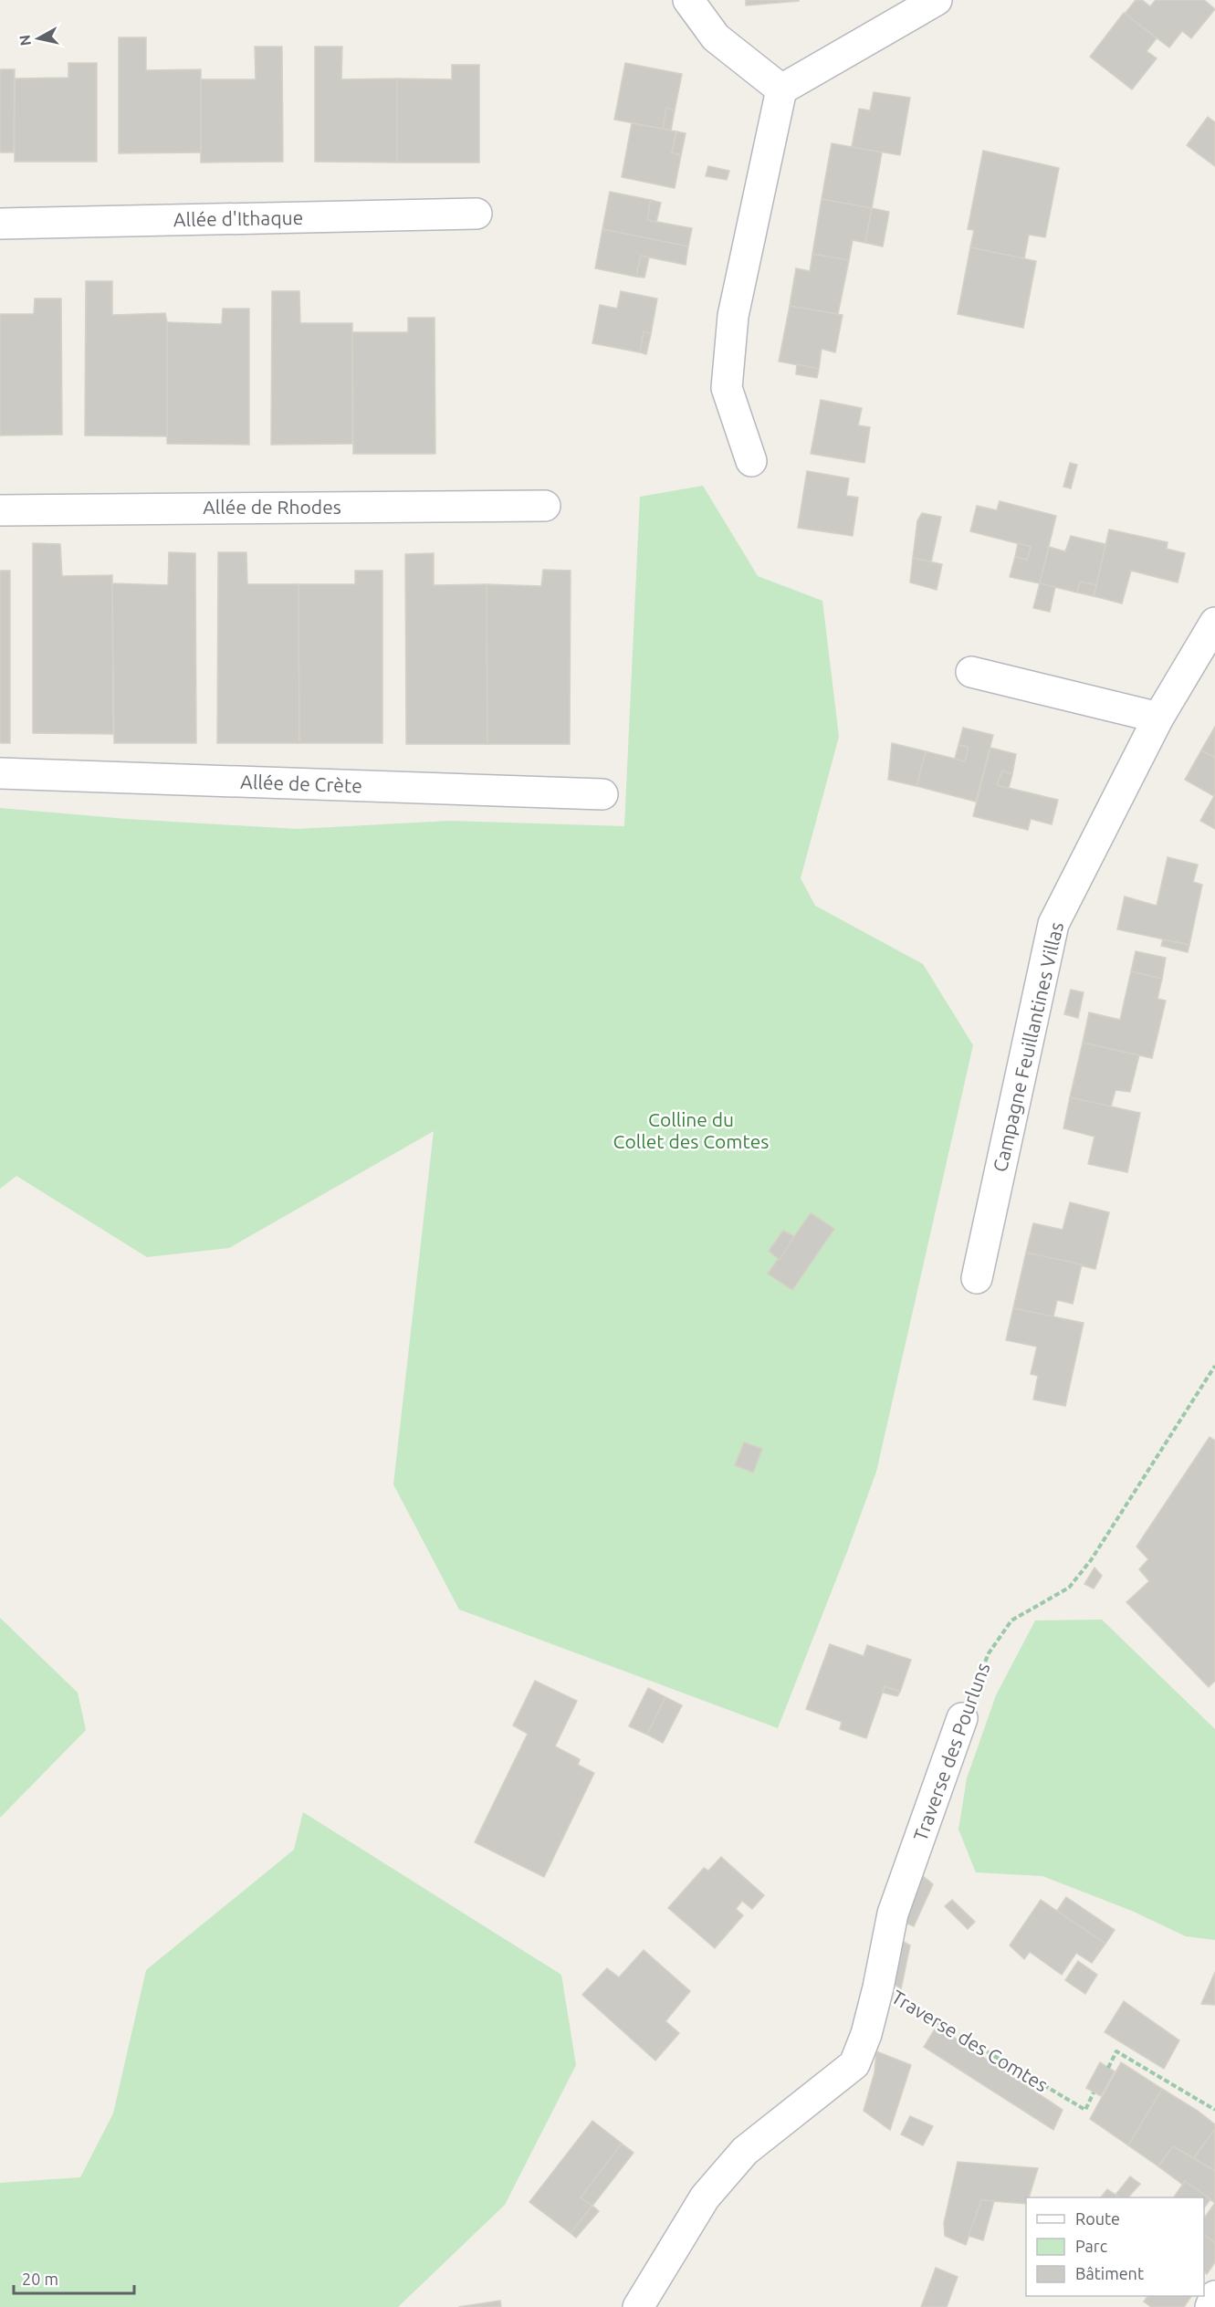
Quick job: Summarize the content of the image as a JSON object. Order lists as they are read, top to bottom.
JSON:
{
  "streets": {
    "street": [
      "Allée d'Ithaque",
      "Allée de Rhodes",
      "Allée de Crète",
      "Campagne Feuillantines Villas",
      "Traverse des Pourluns",
      "Traverse des Comtes"
    ]
  },
  "crossings": [
    ["Traverse des Pourluns", "Traverse des Comtes"]
  ],
  "parks": ["Colline du Collet des Comtes"],
  "legend": ["Route", "Parc", "Bâtiment"],
  "scale_bar": "20 m",
  "north": "left"
}
